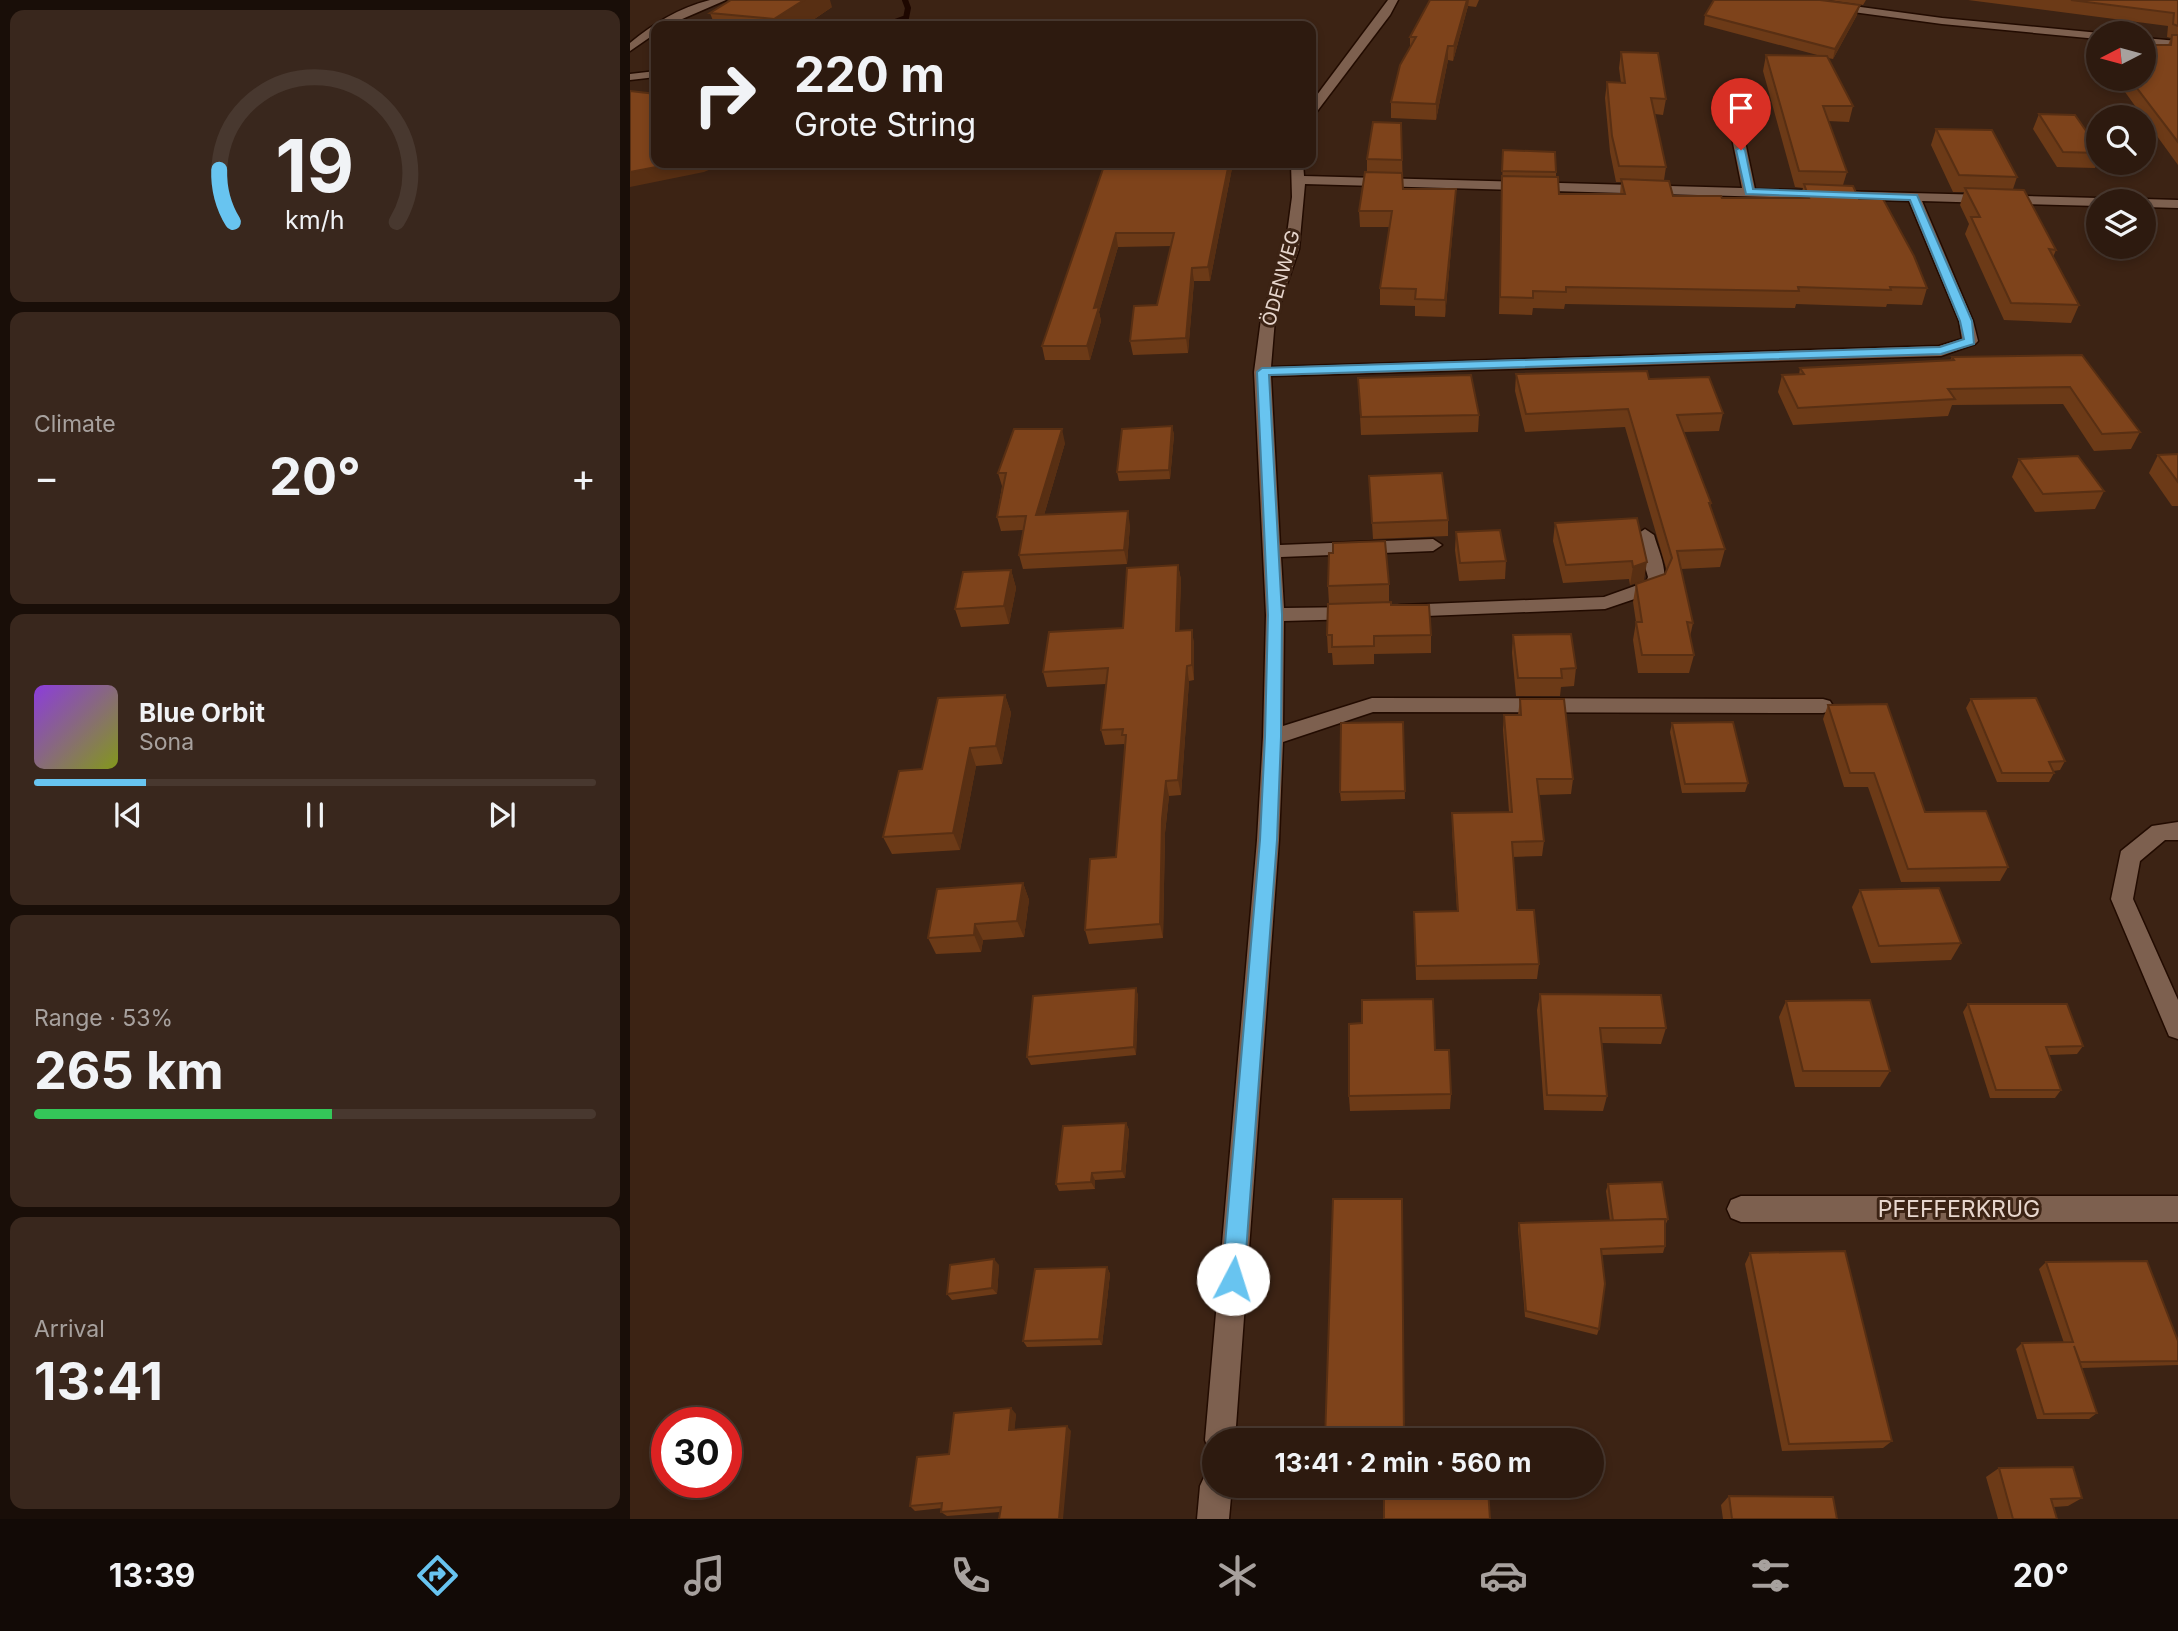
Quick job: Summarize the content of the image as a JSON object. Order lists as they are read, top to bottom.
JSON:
{
  "streets": {
    "street": ["ÖDENWEG", "PFEFFERKRUG"]
  },
  "north": "left",
  "page": {
    "turn": ["220 m", "Grote String"],
    "tile": [
      "Climate",
      ["Range · 53%", "265 km"],
      ["Arrival", "13:41"]
    ],
    "heat": ["−", "20°", "+"],
    "song": ["Blue Orbit", "Sona"],
    "limit": "30",
    "trip": "13:41 · 2 min · 560 m",
    "tabs": ["13:39", "20°"],
    "gauge": ["19", "km/h"]
  }
}
